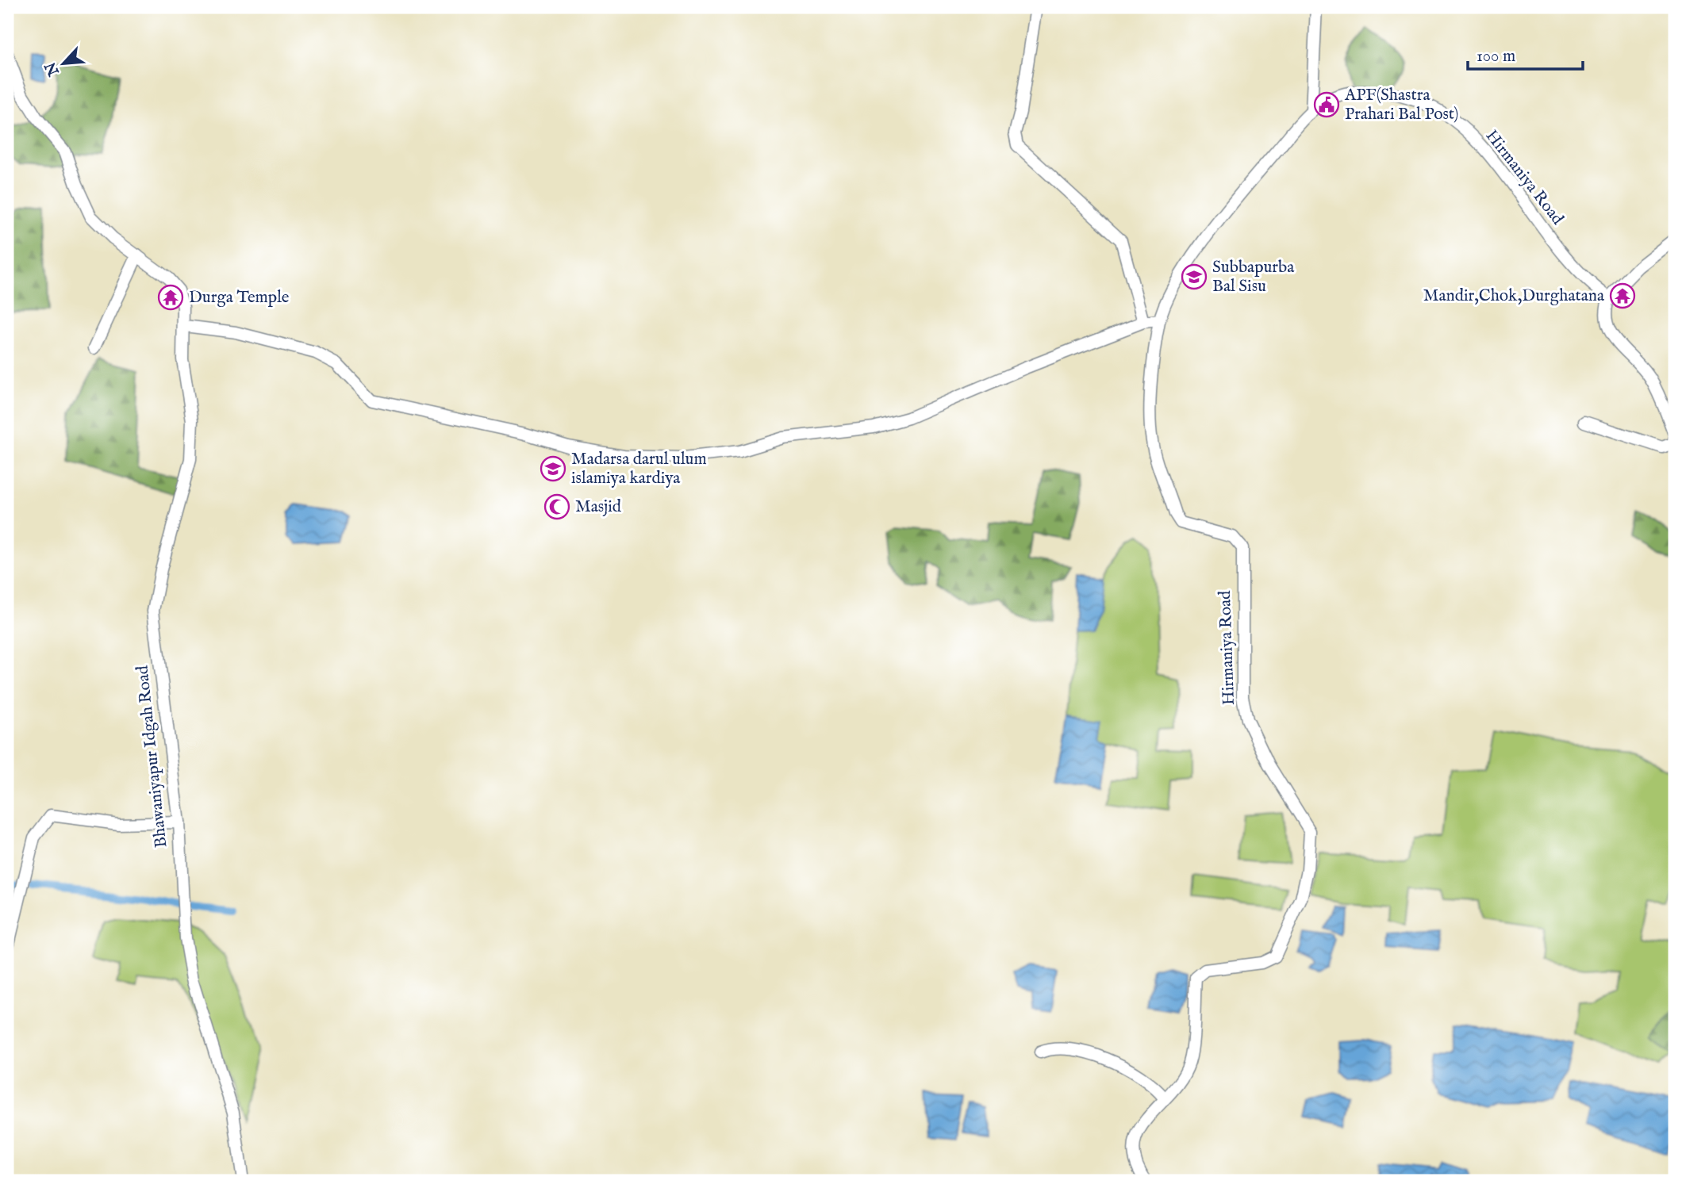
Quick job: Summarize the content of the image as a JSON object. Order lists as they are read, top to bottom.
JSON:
{
  "streets": {
    "street": ["Hirmaniya Road", "Bhawaniyapur Idgah Road"]
  },
  "places": {
    "public building": ["APF(Shastra Prahari Bal Post)"],
    "school or university": ["Subbapurba Bal Sisu", "Madarsa darul ulum islamiya kardiya"],
    "temple": ["Mandir,Chok,Durghatana", "Durga Temple"],
    "mosque": ["Masjid"]
  },
  "scale_bar": "100 m",
  "north": "bottom left"
}
